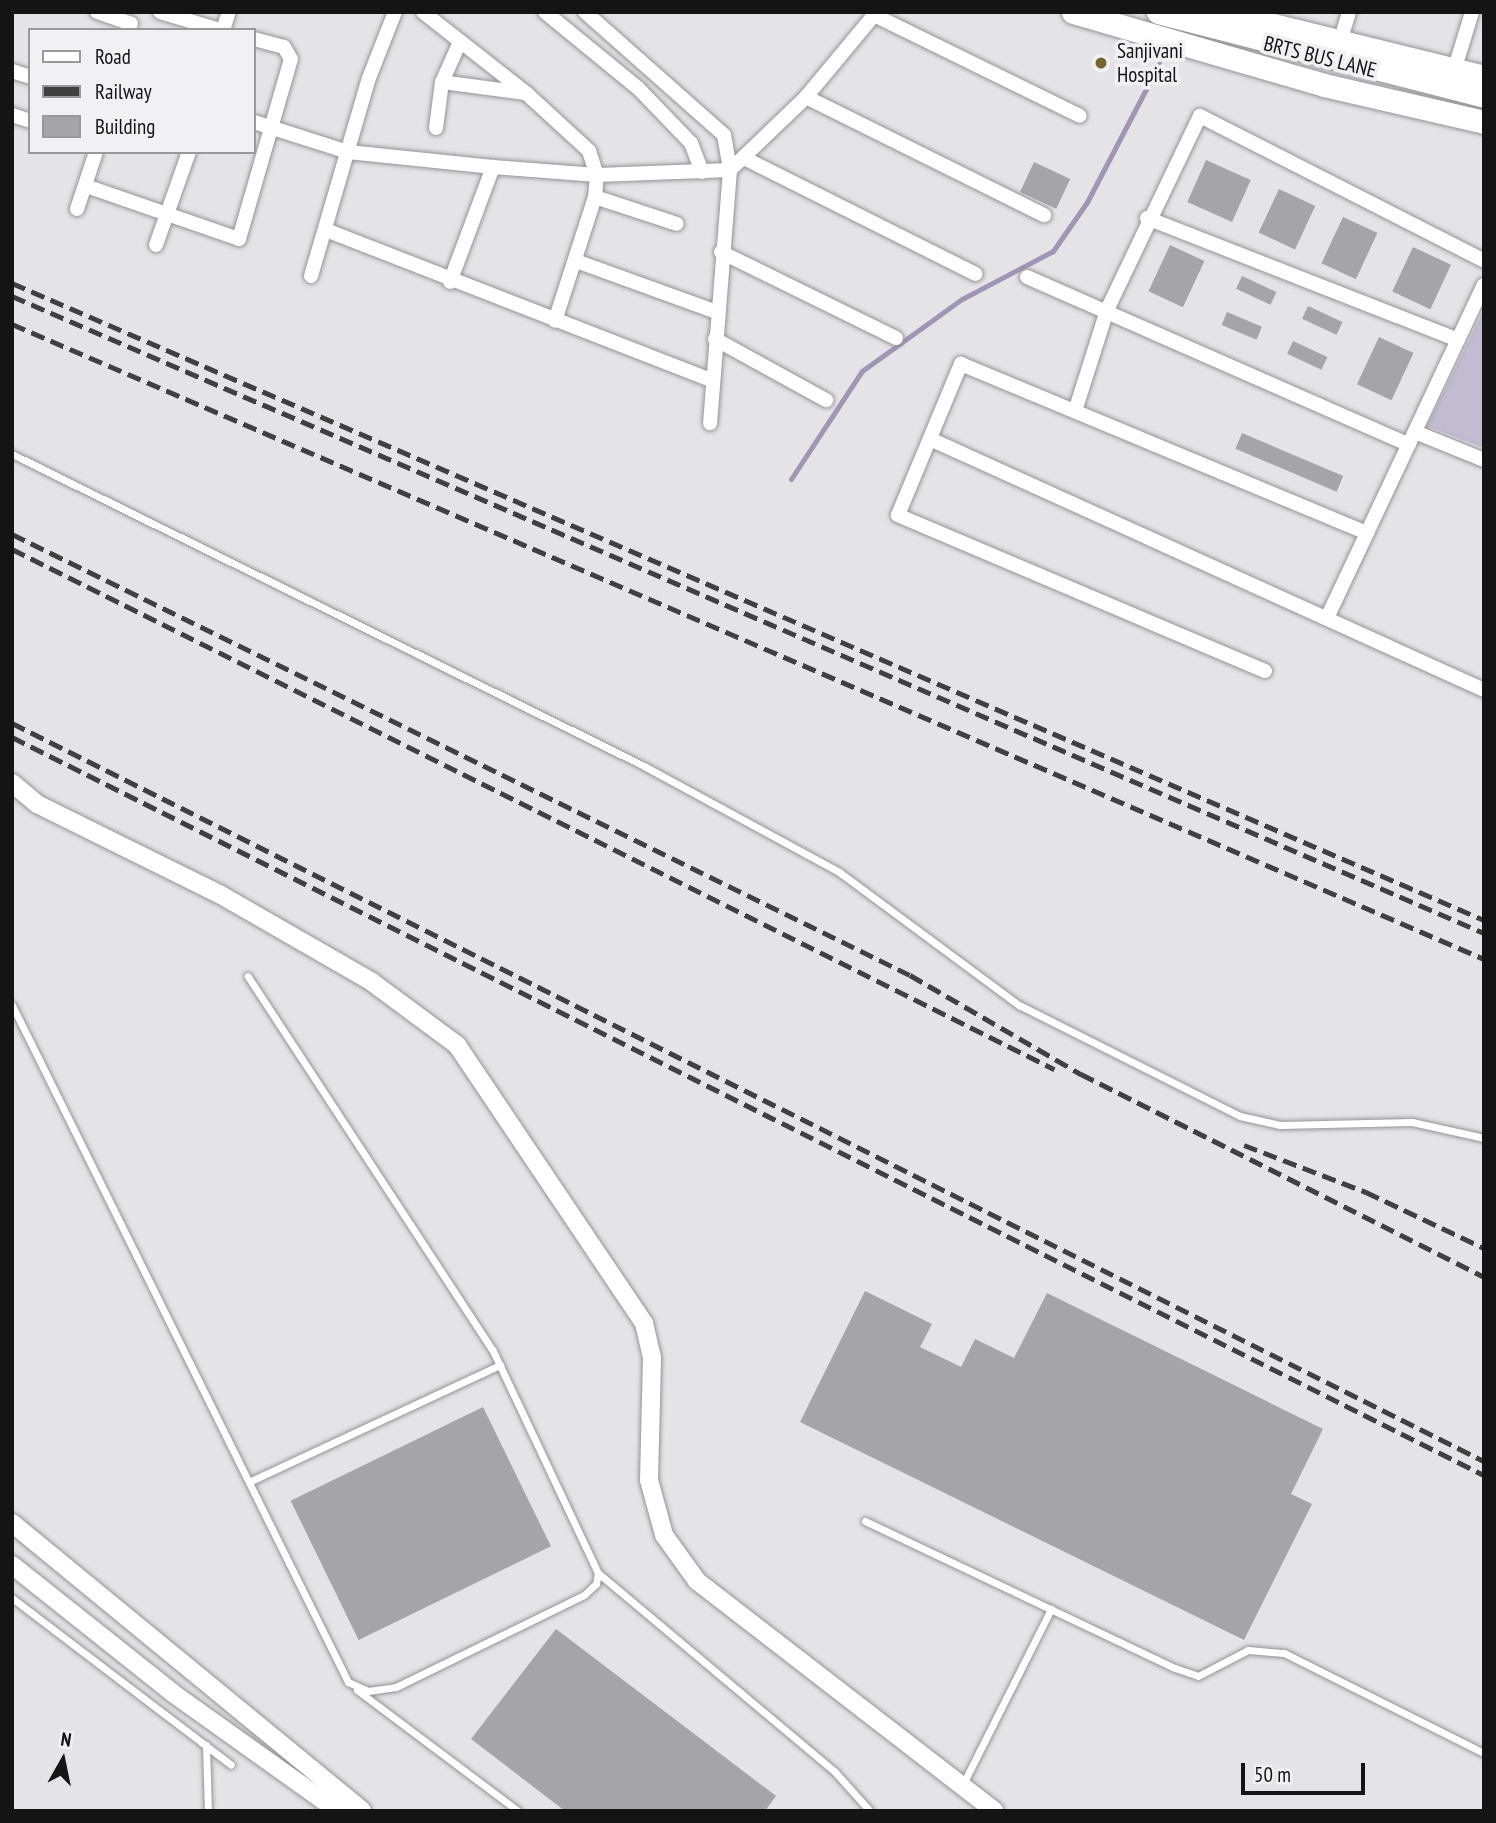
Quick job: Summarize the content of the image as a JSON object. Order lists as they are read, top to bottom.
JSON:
{
  "streets": {
    "main road": ["BRTS BUS LANE"]
  },
  "places": ["Sanjivani Hospital"],
  "legend": ["Road", "Railway", "Building"],
  "scale_bar": "50 m",
  "north": "top"
}
